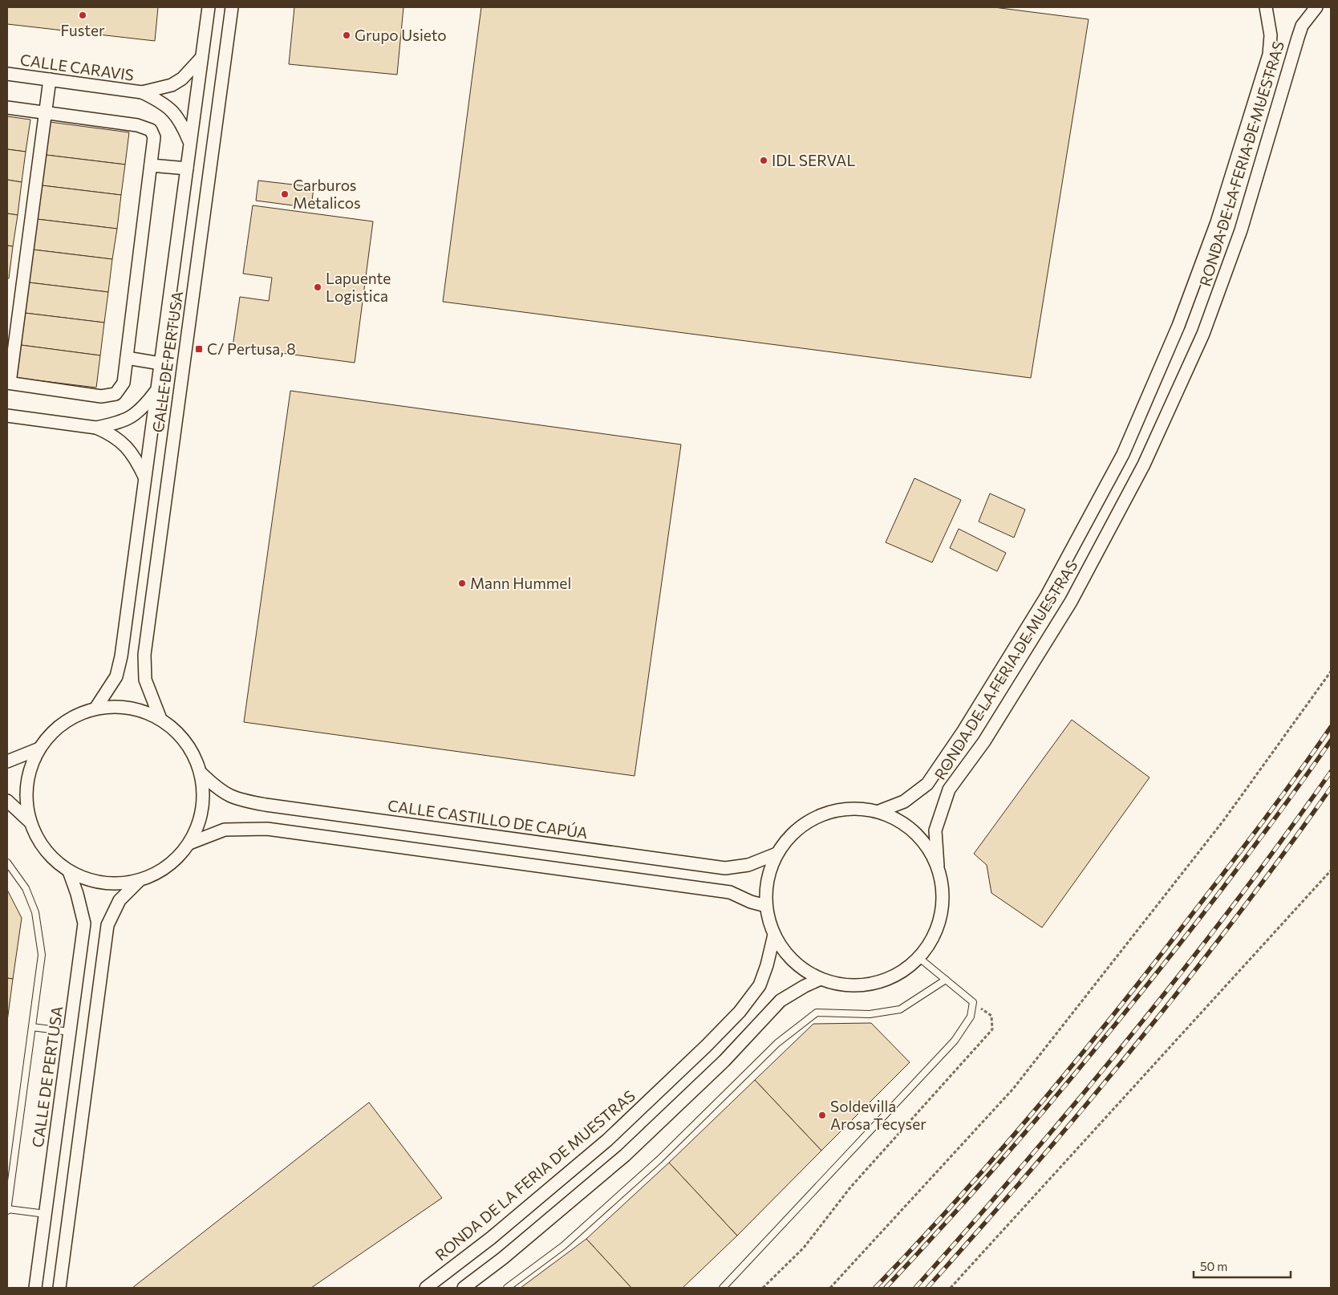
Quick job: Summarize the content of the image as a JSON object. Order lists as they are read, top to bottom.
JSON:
{
  "streets": {
    "street": [
      "CALLE CARAVIS",
      "RONDA DE LA FERIA DE MUESTRAS",
      "CALLE DE PERTUSA",
      "CALLE CASTILLO DE CAPÚA"
    ]
  },
  "crossings": [
    ["CALLE CARAVIS", "CALLE DE PERTUSA"],
    ["RONDA DE LA FERIA DE MUESTRAS", "CALLE CASTILLO DE CAPÚA"]
  ],
  "places": {
    "other": [
      "Fuster",
      "Grupo Usieto",
      "IDL SERVAL",
      "Carburos Metalicos",
      "Lapuente Logistica",
      "Mann Hummel",
      "Soldevilla Arosa Tecyser"
    ],
    "transit": ["C/ Pertusa, 8"]
  },
  "scale_bar": "50 m"
}
